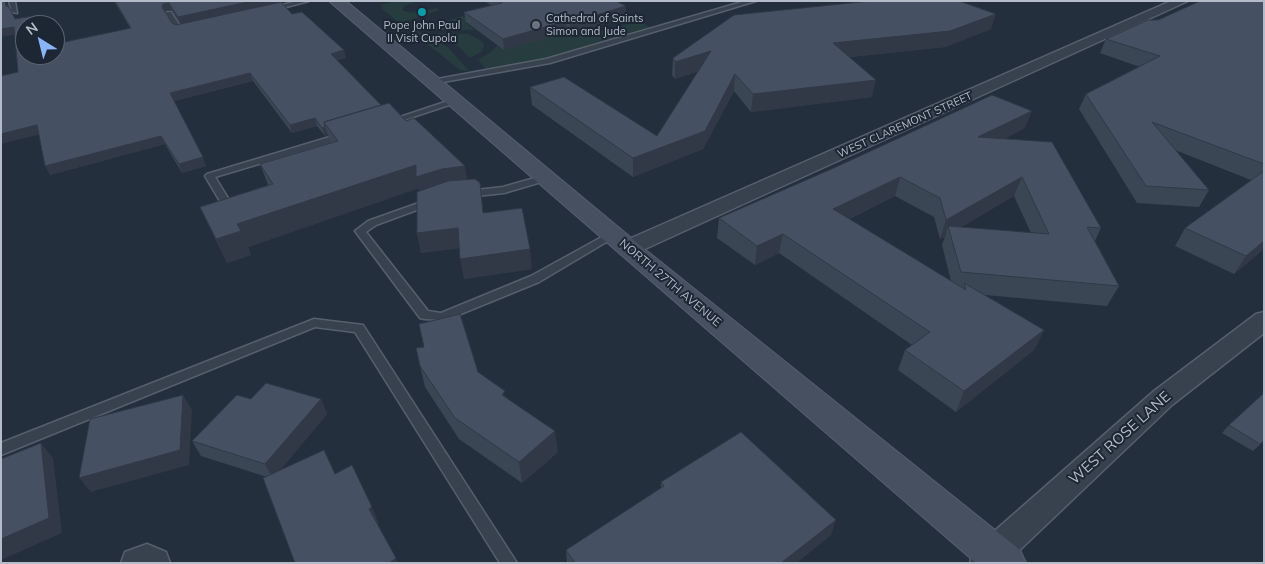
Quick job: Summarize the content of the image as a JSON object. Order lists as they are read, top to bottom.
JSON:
{
  "streets": {
    "main road": ["NORTH 27TH AVENUE"],
    "street": ["WEST CLAREMONT STREET", "WEST ROSE LANE"]
  },
  "crossings": [
    ["WEST CLAREMONT STREET", "NORTH 27TH AVENUE"],
    ["NORTH 27TH AVENUE", "WEST ROSE LANE"]
  ],
  "places": ["Pope John Paul II Visit Cupola", "Cathedral of Saints Simon and Jude"],
  "north": "top left"
}
